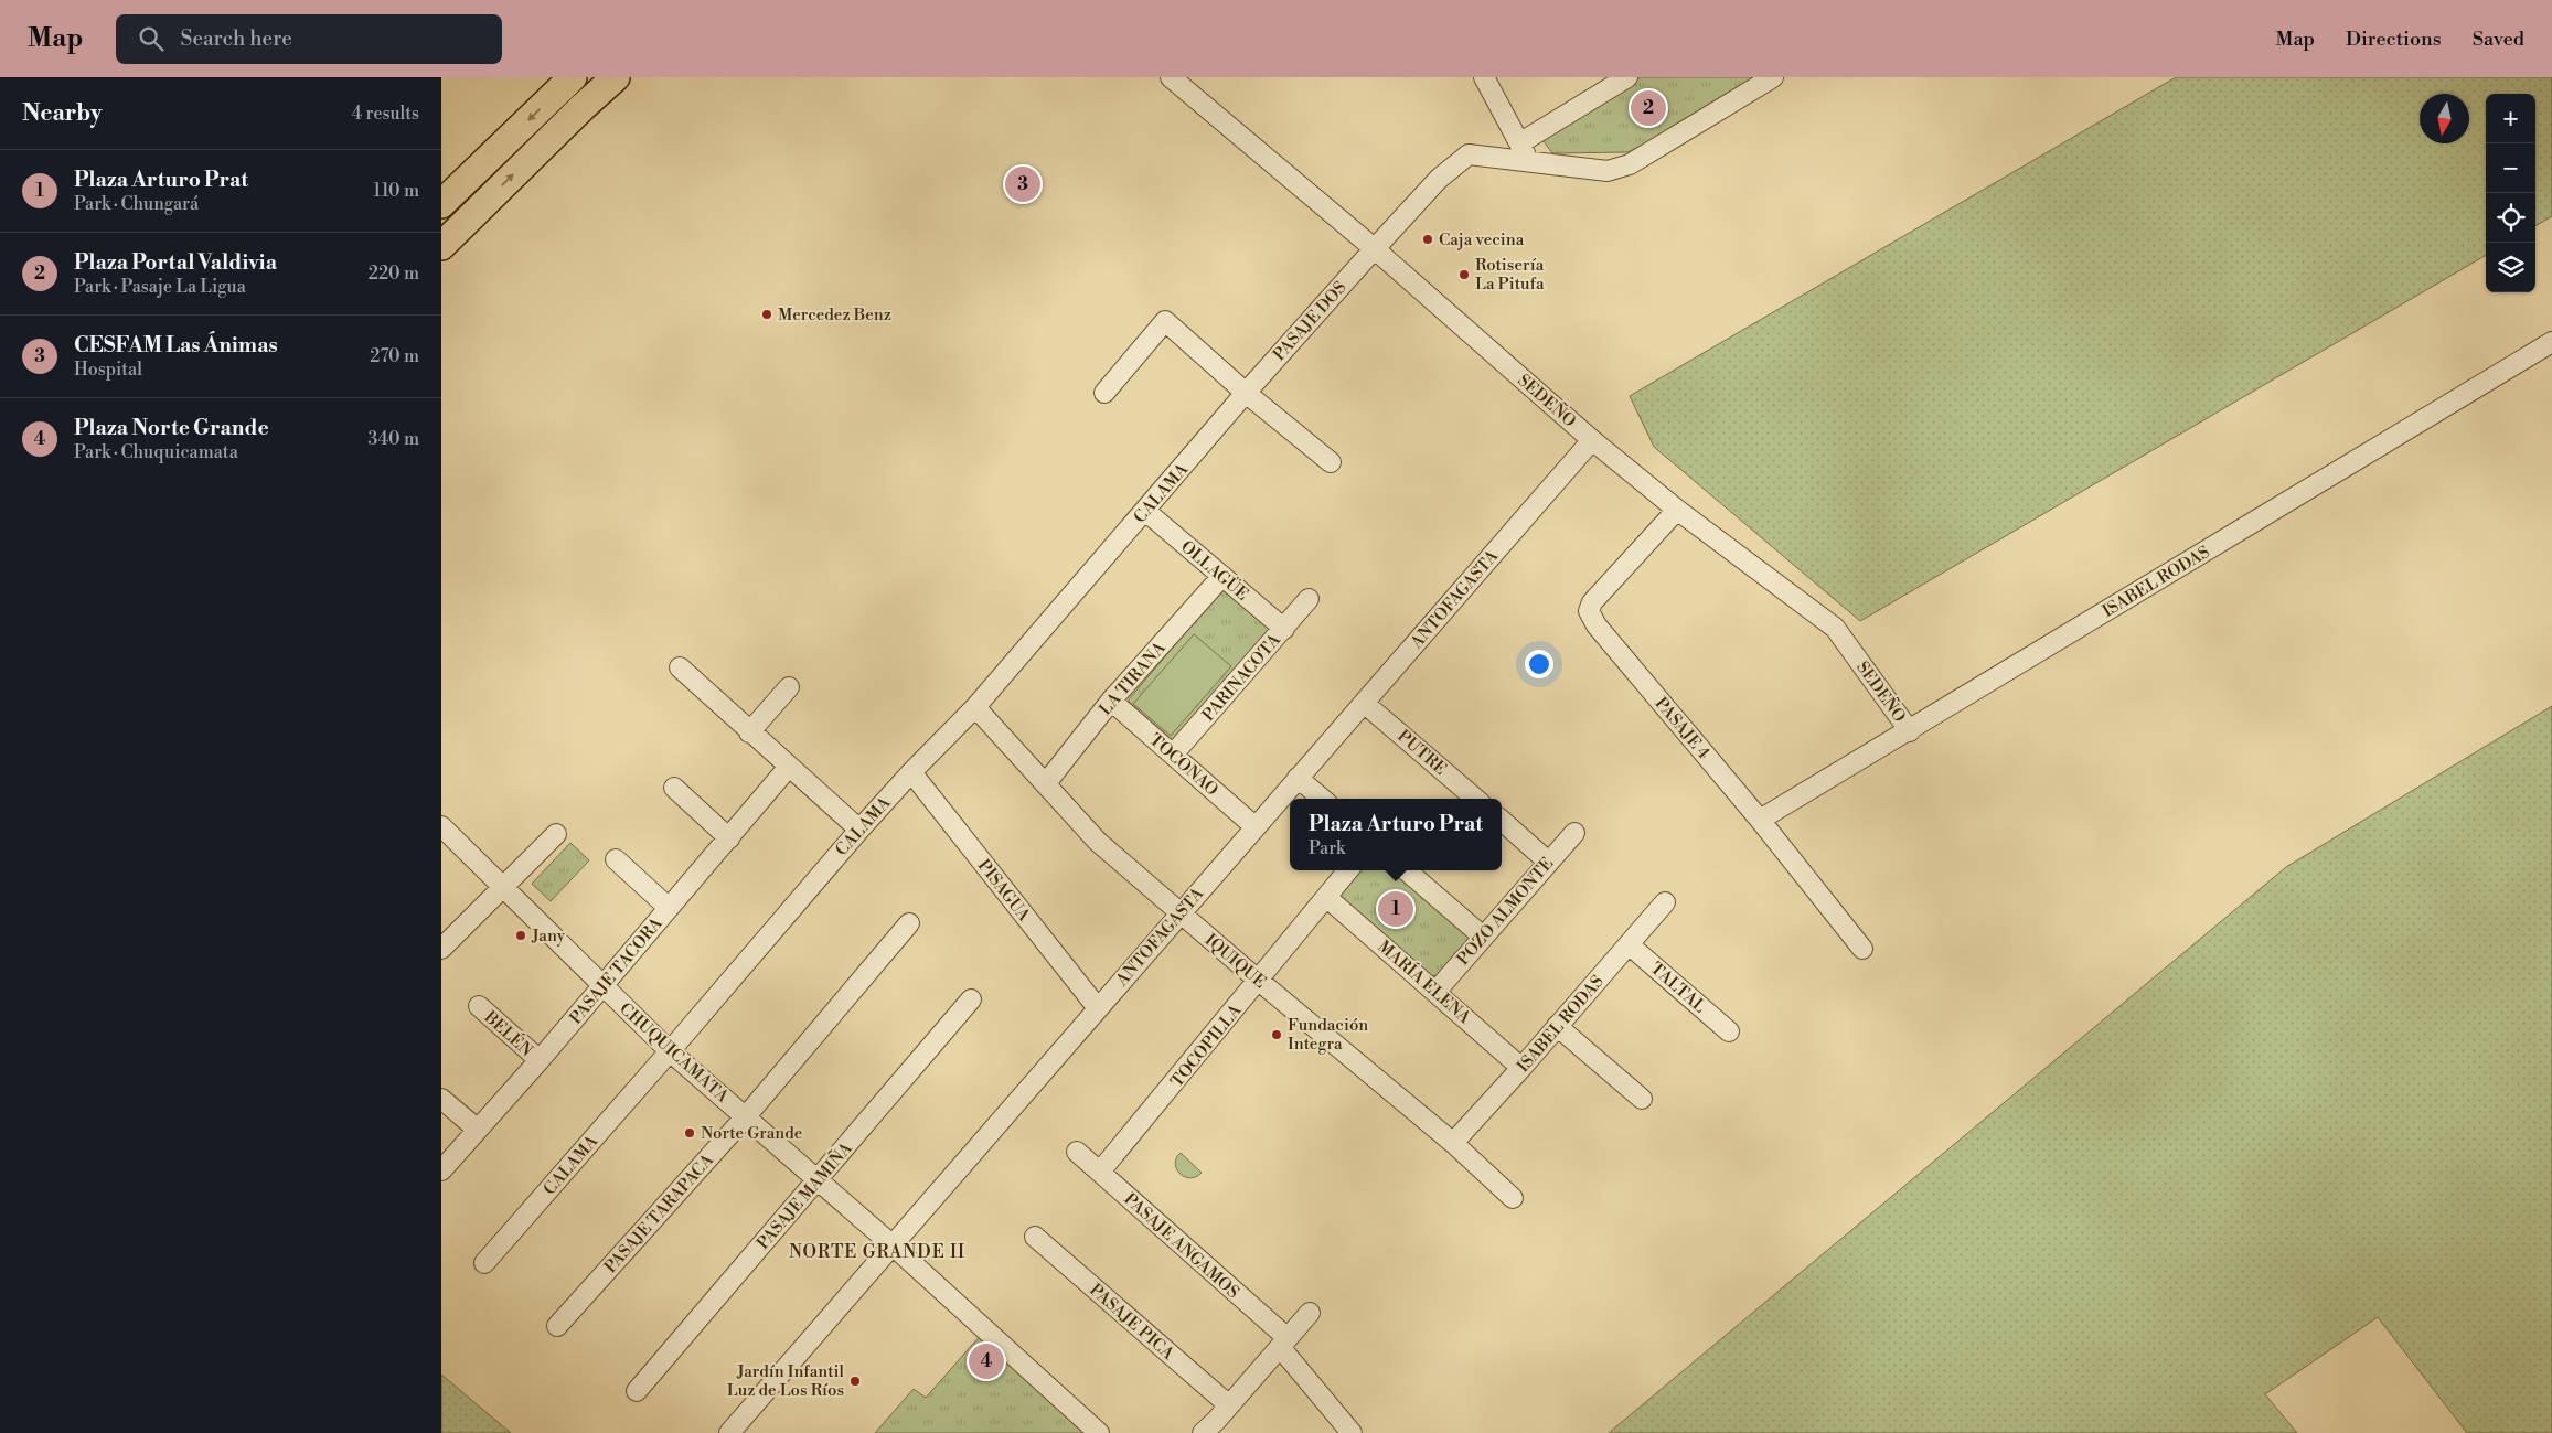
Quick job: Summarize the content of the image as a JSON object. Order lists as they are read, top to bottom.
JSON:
{
  "streets": {
    "street": [
      "PASAJE DOS",
      "SEDEÑO",
      "CALAMA",
      "OLLAGÜE",
      "ISABEL RODAS",
      "ANTOFAGASTA",
      "PARINACOTA",
      "LA TIRANA",
      "PASAJE 4",
      "PUTRE",
      "TOCONAO",
      "PISAGUA",
      "POZO ALMONTE",
      "IQUIQUE",
      "PASAJE TACORA",
      "MARÍA ELENA",
      "TALTAL",
      "BELÉN",
      "TOCOPILLA",
      "CHUQUICAMATA",
      "PASAJE MAMIÑA",
      "PASAJE TARAPACA",
      "PASAJE ANGAMOS",
      "PASAJE PICA"
    ]
  },
  "crossings": [
    ["PASAJE DOS", "SEDEÑO"],
    ["PASAJE DOS", "CALAMA"],
    ["SEDEÑO", "ISABEL RODAS"],
    ["SEDEÑO", "ANTOFAGASTA"],
    ["SEDEÑO", "PASAJE 4"],
    ["CALAMA", "OLLAGÜE"],
    ["CALAMA", "PISAGUA"],
    ["CALAMA", "IQUIQUE"],
    ["CALAMA", "CHUQUICAMATA"],
    ["OLLAGÜE", "PARINACOTA"],
    ["OLLAGÜE", "LA TIRANA"],
    ["ISABEL RODAS", "PASAJE 4"],
    ["ISABEL RODAS", "IQUIQUE"],
    ["ISABEL RODAS", "MARÍA ELENA"],
    ["ISABEL RODAS", "TALTAL"],
    ["ANTOFAGASTA", "PUTRE"],
    ["ANTOFAGASTA", "TOCONAO"],
    ["ANTOFAGASTA", "PISAGUA"],
    ["ANTOFAGASTA", "IQUIQUE"],
    ["ANTOFAGASTA", "CHUQUICAMATA"],
    ["PARINACOTA", "TOCONAO"],
    ["LA TIRANA", "TOCONAO"],
    ["LA TIRANA", "IQUIQUE"],
    ["POZO ALMONTE", "MARÍA ELENA"],
    ["IQUIQUE", "TOCOPILLA"],
    ["PASAJE TACORA", "BELÉN"],
    ["PASAJE TACORA", "CHUQUICAMATA"],
    ["MARÍA ELENA", "TOCOPILLA"],
    ["TOCOPILLA", "PASAJE ANGAMOS"],
    ["CHUQUICAMATA", "PASAJE MAMIÑA"],
    ["CHUQUICAMATA", "PASAJE TARAPACA"]
  ],
  "districts": ["NORTE GRANDE II"],
  "places": [
    "Caja vecina",
    "Rotisería La Pitufa",
    "Mercedez Benz",
    "Jany",
    "Fundación Integra",
    "Norte Grande",
    "Jardín Infantil Luz de Los Ríos"
  ],
  "north": "bottom",
  "page": {
    "header": "Map",
    "search": "Search here",
    "nav": ["Map", "Directions", "Saved"],
    "heading": ["Nearby", "4 results"],
    "pins": [
      "2",
      "3",
      "1",
      "4"
    ],
    "map_buttons": ["+", "−"],
    "list": [
      {
        "mark": "1",
        "name": "Plaza Arturo Prat",
        "note": "Park · Chungará",
        "value": "110 m"
      },
      {
        "mark": "2",
        "name": "Plaza Portal Valdivia",
        "note": "Park · Pasaje La Ligua",
        "value": "220 m"
      },
      {
        "mark": "3",
        "name": "CESFAM Las Ánimas",
        "note": "Hospital",
        "value": "270 m"
      },
      {
        "mark": "4",
        "name": "Plaza Norte Grande",
        "note": "Park · Chuquicamata",
        "value": "340 m"
      }
    ],
    "popup": ["Plaza Arturo Prat", "Park"]
  }
}
